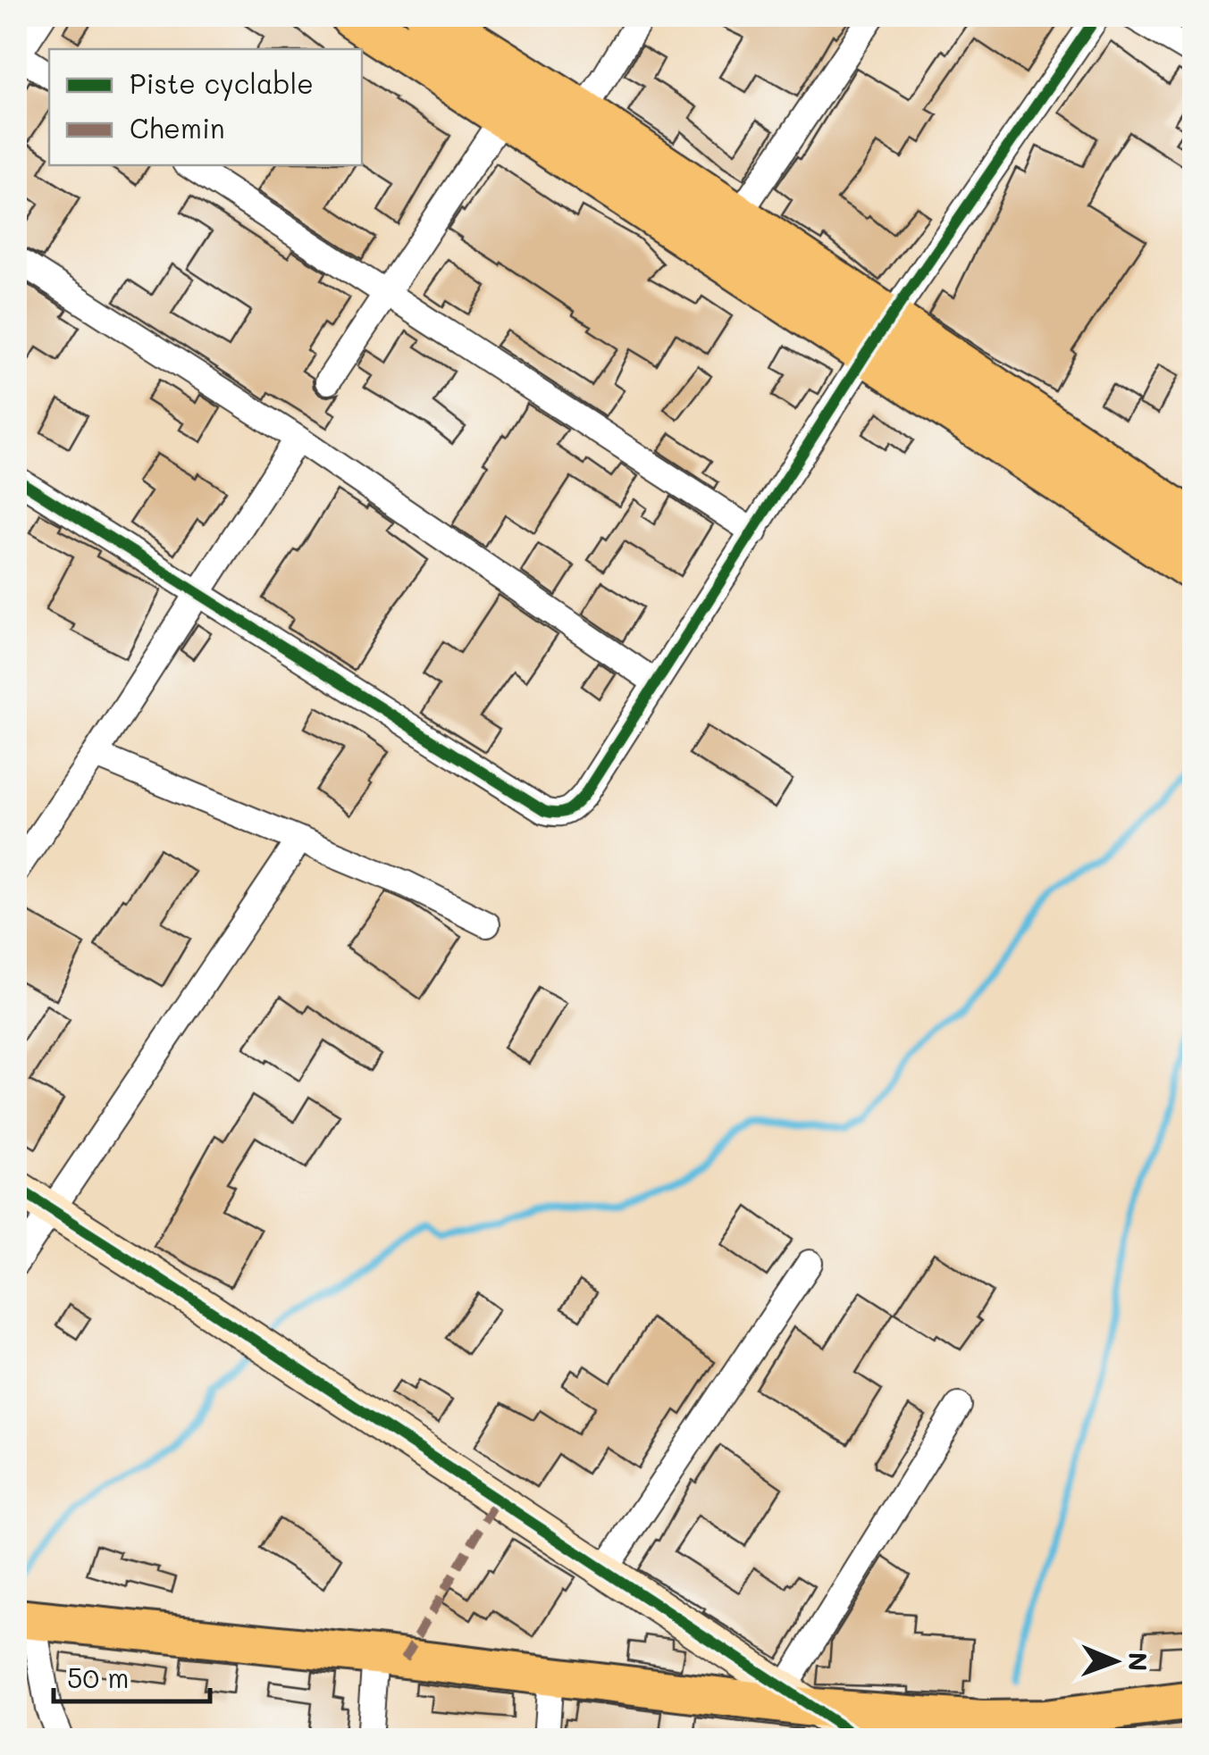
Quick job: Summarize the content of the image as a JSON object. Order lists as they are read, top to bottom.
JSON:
{
  "legend": ["Piste cyclable", "Chemin"],
  "scale_bar": "50 m",
  "north": "right"
}
